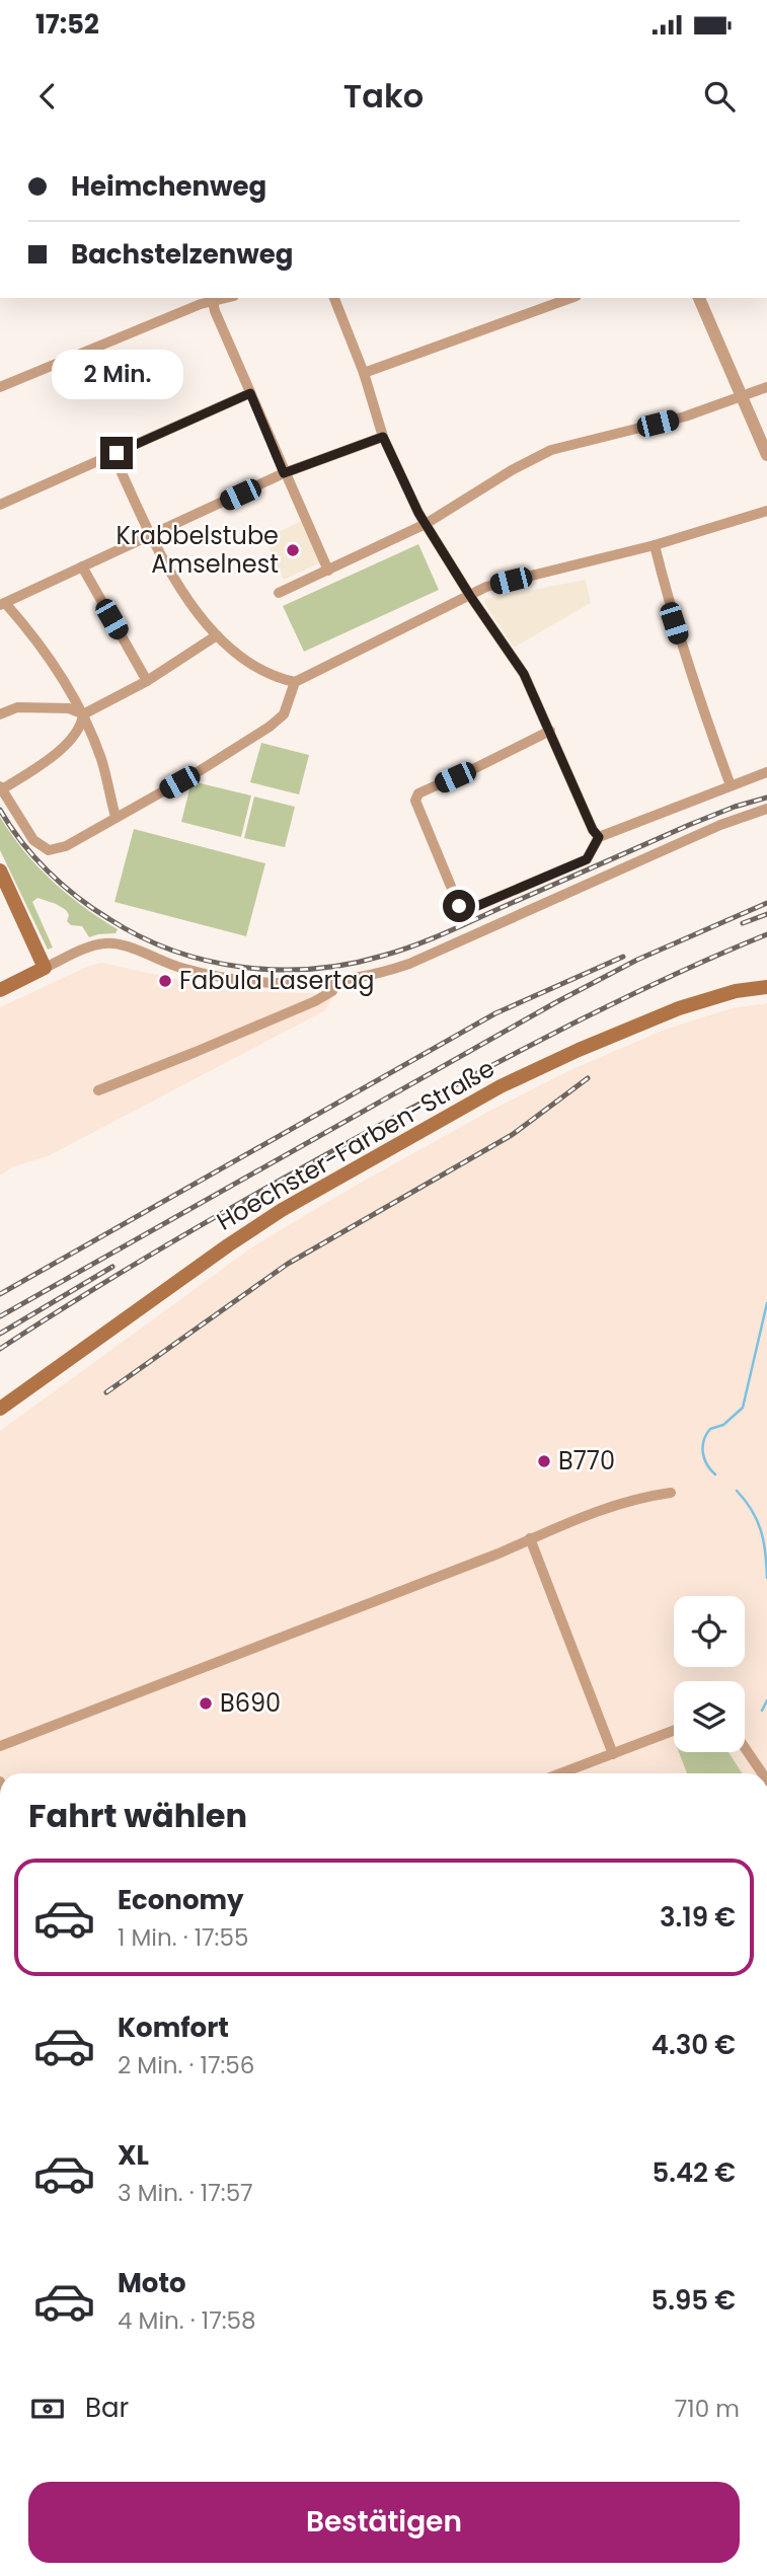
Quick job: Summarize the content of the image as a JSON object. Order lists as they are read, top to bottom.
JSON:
{
  "streets": {
    "main road": ["Hoechster-Farben-Straße"]
  },
  "places": [
    "Krabbelstube Amselnest",
    "Fabula Lasertag",
    "B770",
    "B690"
  ],
  "page": {
    "status": "17:52",
    "header": "Tako",
    "banner": ["Heimchenweg", "Bachstelzenweg"],
    "bubble": "2 Min.",
    "heading": "Fahrt wählen",
    "list": [
      {
        "name": "Economy",
        "note": "1 Min. · 17:55",
        "value": "3.19 €"
      },
      {
        "name": "Komfort",
        "note": "2 Min. · 17:56",
        "value": "4.30 €"
      },
      {
        "name": "XL",
        "note": "3 Min. · 17:57",
        "value": "5.42 €"
      },
      {
        "name": "Moto",
        "note": "4 Min. · 17:58",
        "value": "5.95 €"
      }
    ],
    "pay": ["Bar", "710 m"],
    "buttons": "Bestätigen"
  }
}
